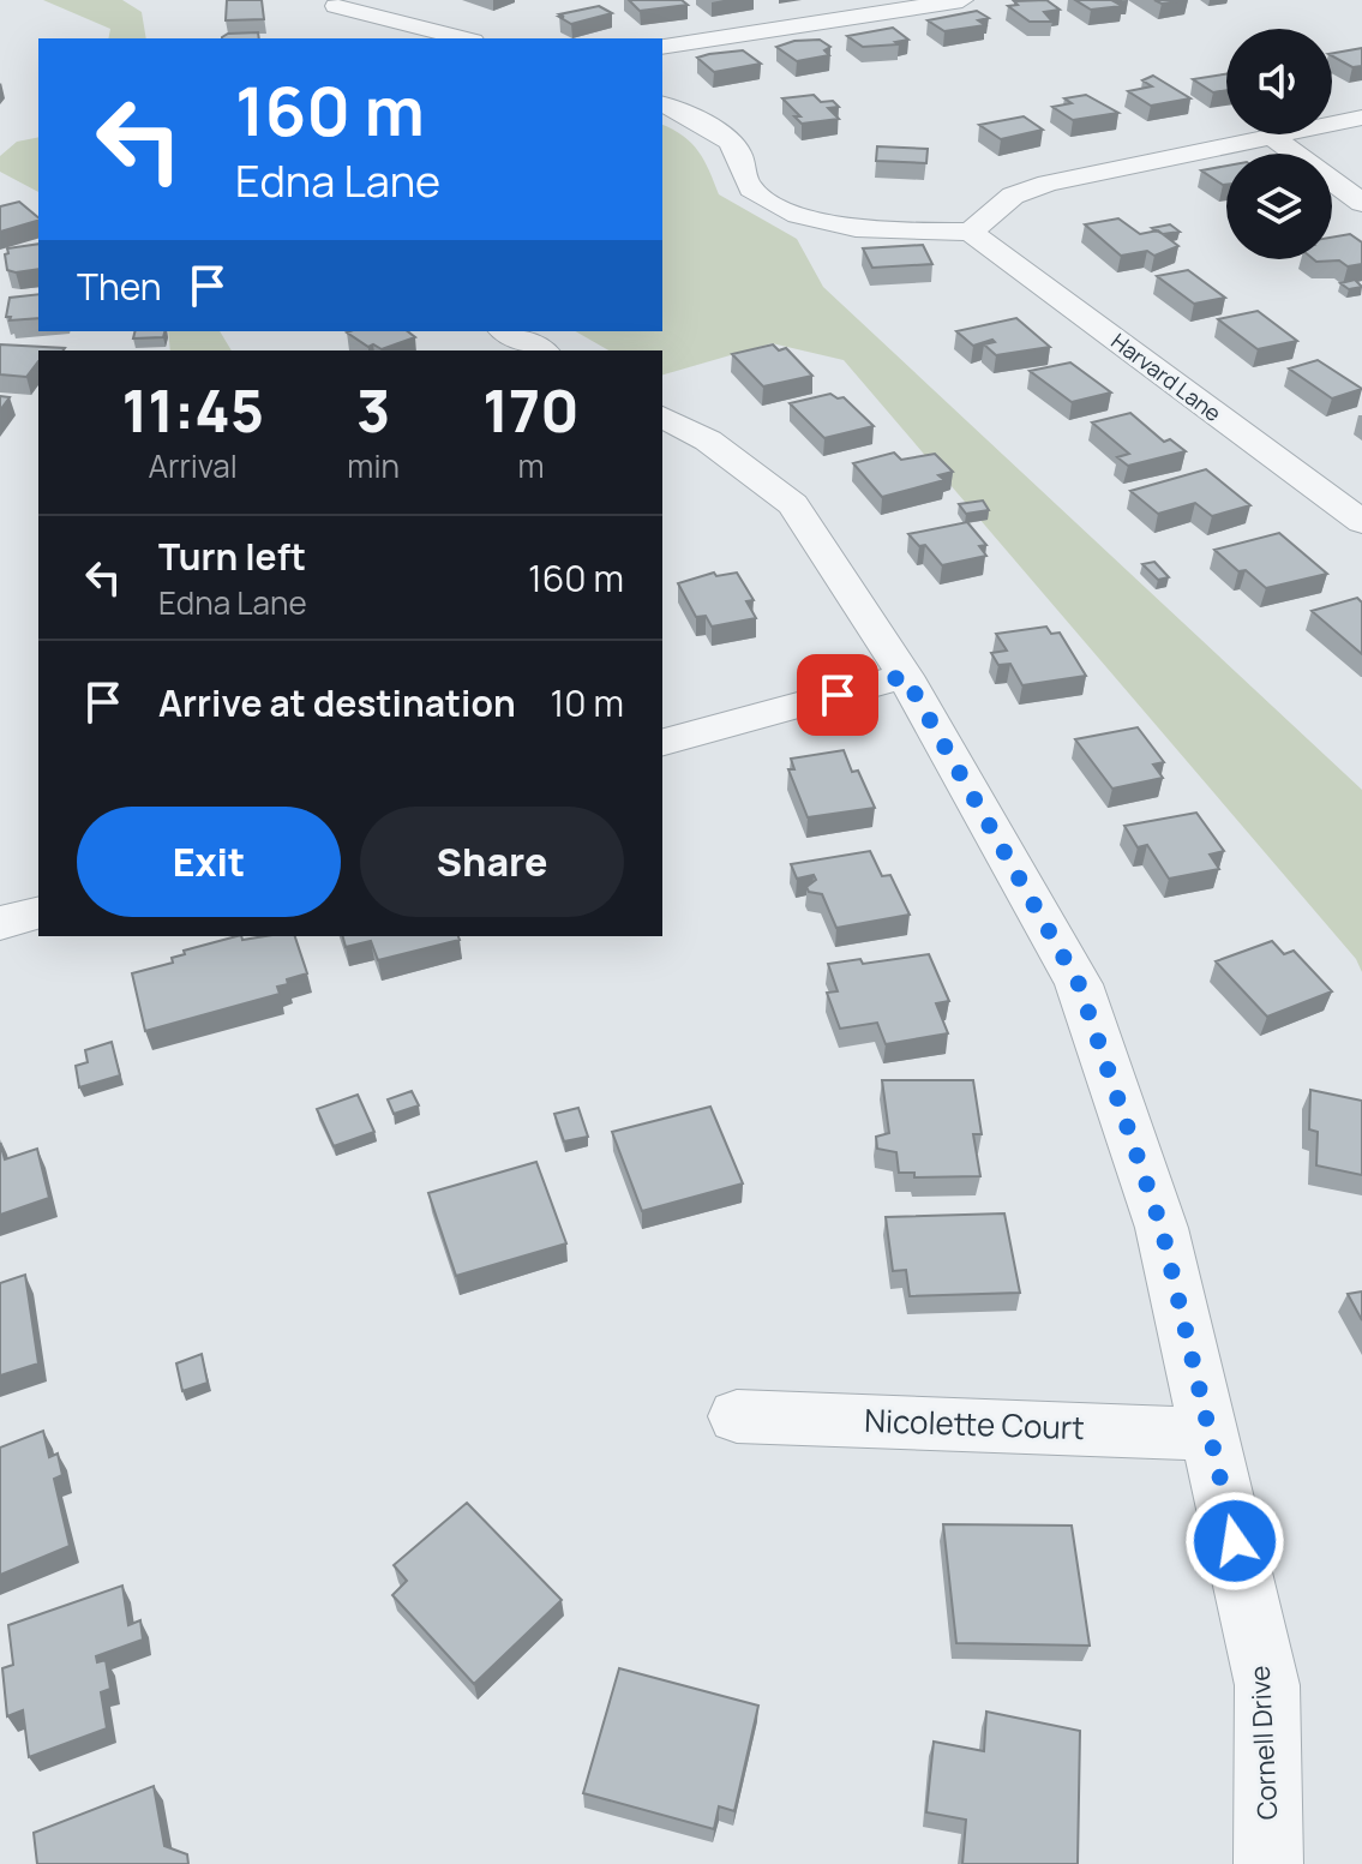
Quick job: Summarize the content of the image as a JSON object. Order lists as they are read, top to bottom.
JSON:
{
  "streets": {
    "street": ["Harvard Lane", "Nicolette Court", "Cornell Drive"]
  },
  "crossings": [
    ["Nicolette Court", "Cornell Drive"]
  ],
  "page": {
    "turn": ["160 m", "Edna Lane"],
    "then": "Then",
    "eta": [
      "11:45",
      "Arrival",
      "3",
      "min",
      "170",
      "m"
    ],
    "list": [
      {
        "name": "Turn left",
        "note": "Edna Lane",
        "value": "160 m"
      },
      {
        "name": "Arrive at destination",
        "value": "10 m"
      }
    ],
    "buttons": ["Exit", "Share"]
  }
}
